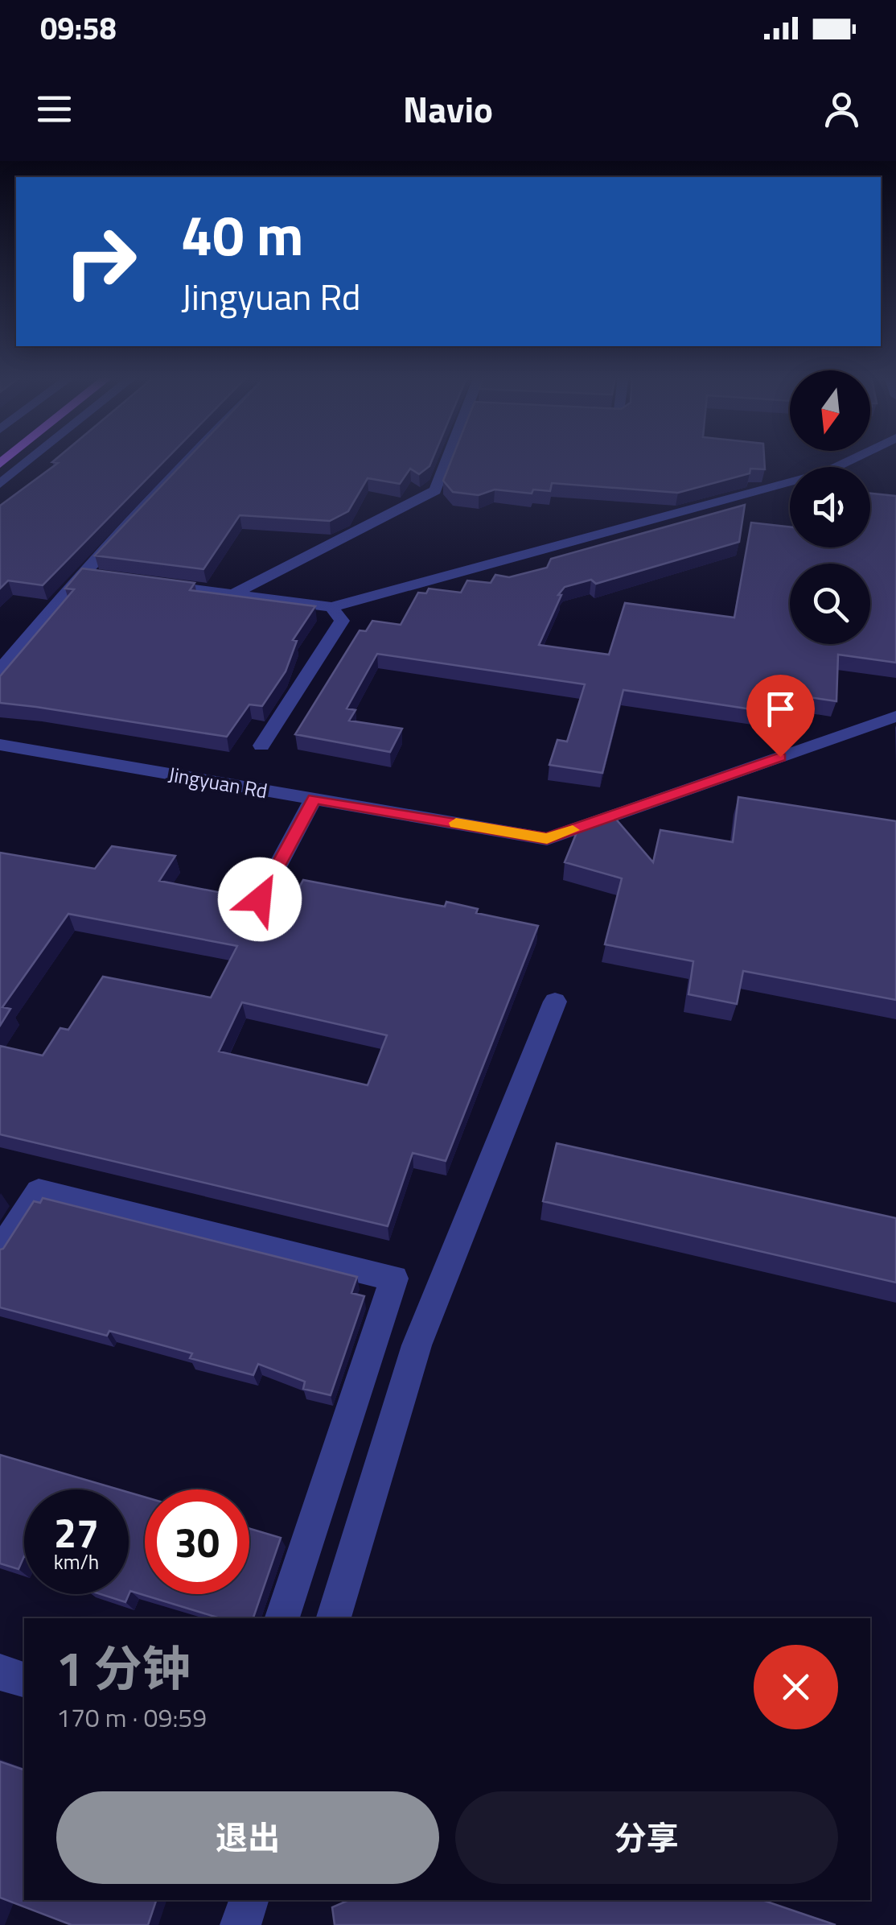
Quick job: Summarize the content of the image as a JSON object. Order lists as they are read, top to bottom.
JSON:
{
  "streets": {
    "street": ["Jingyuan Rd"]
  },
  "north": "bottom",
  "page": {
    "status": "09:58",
    "header": "Navio",
    "turn": ["40 m", "Jingyuan Rd"],
    "speed": "27 km/h",
    "limit": "30",
    "heading": ["1 分钟", "170 m · 09:59"],
    "buttons": ["退出", "分享"]
  }
}
